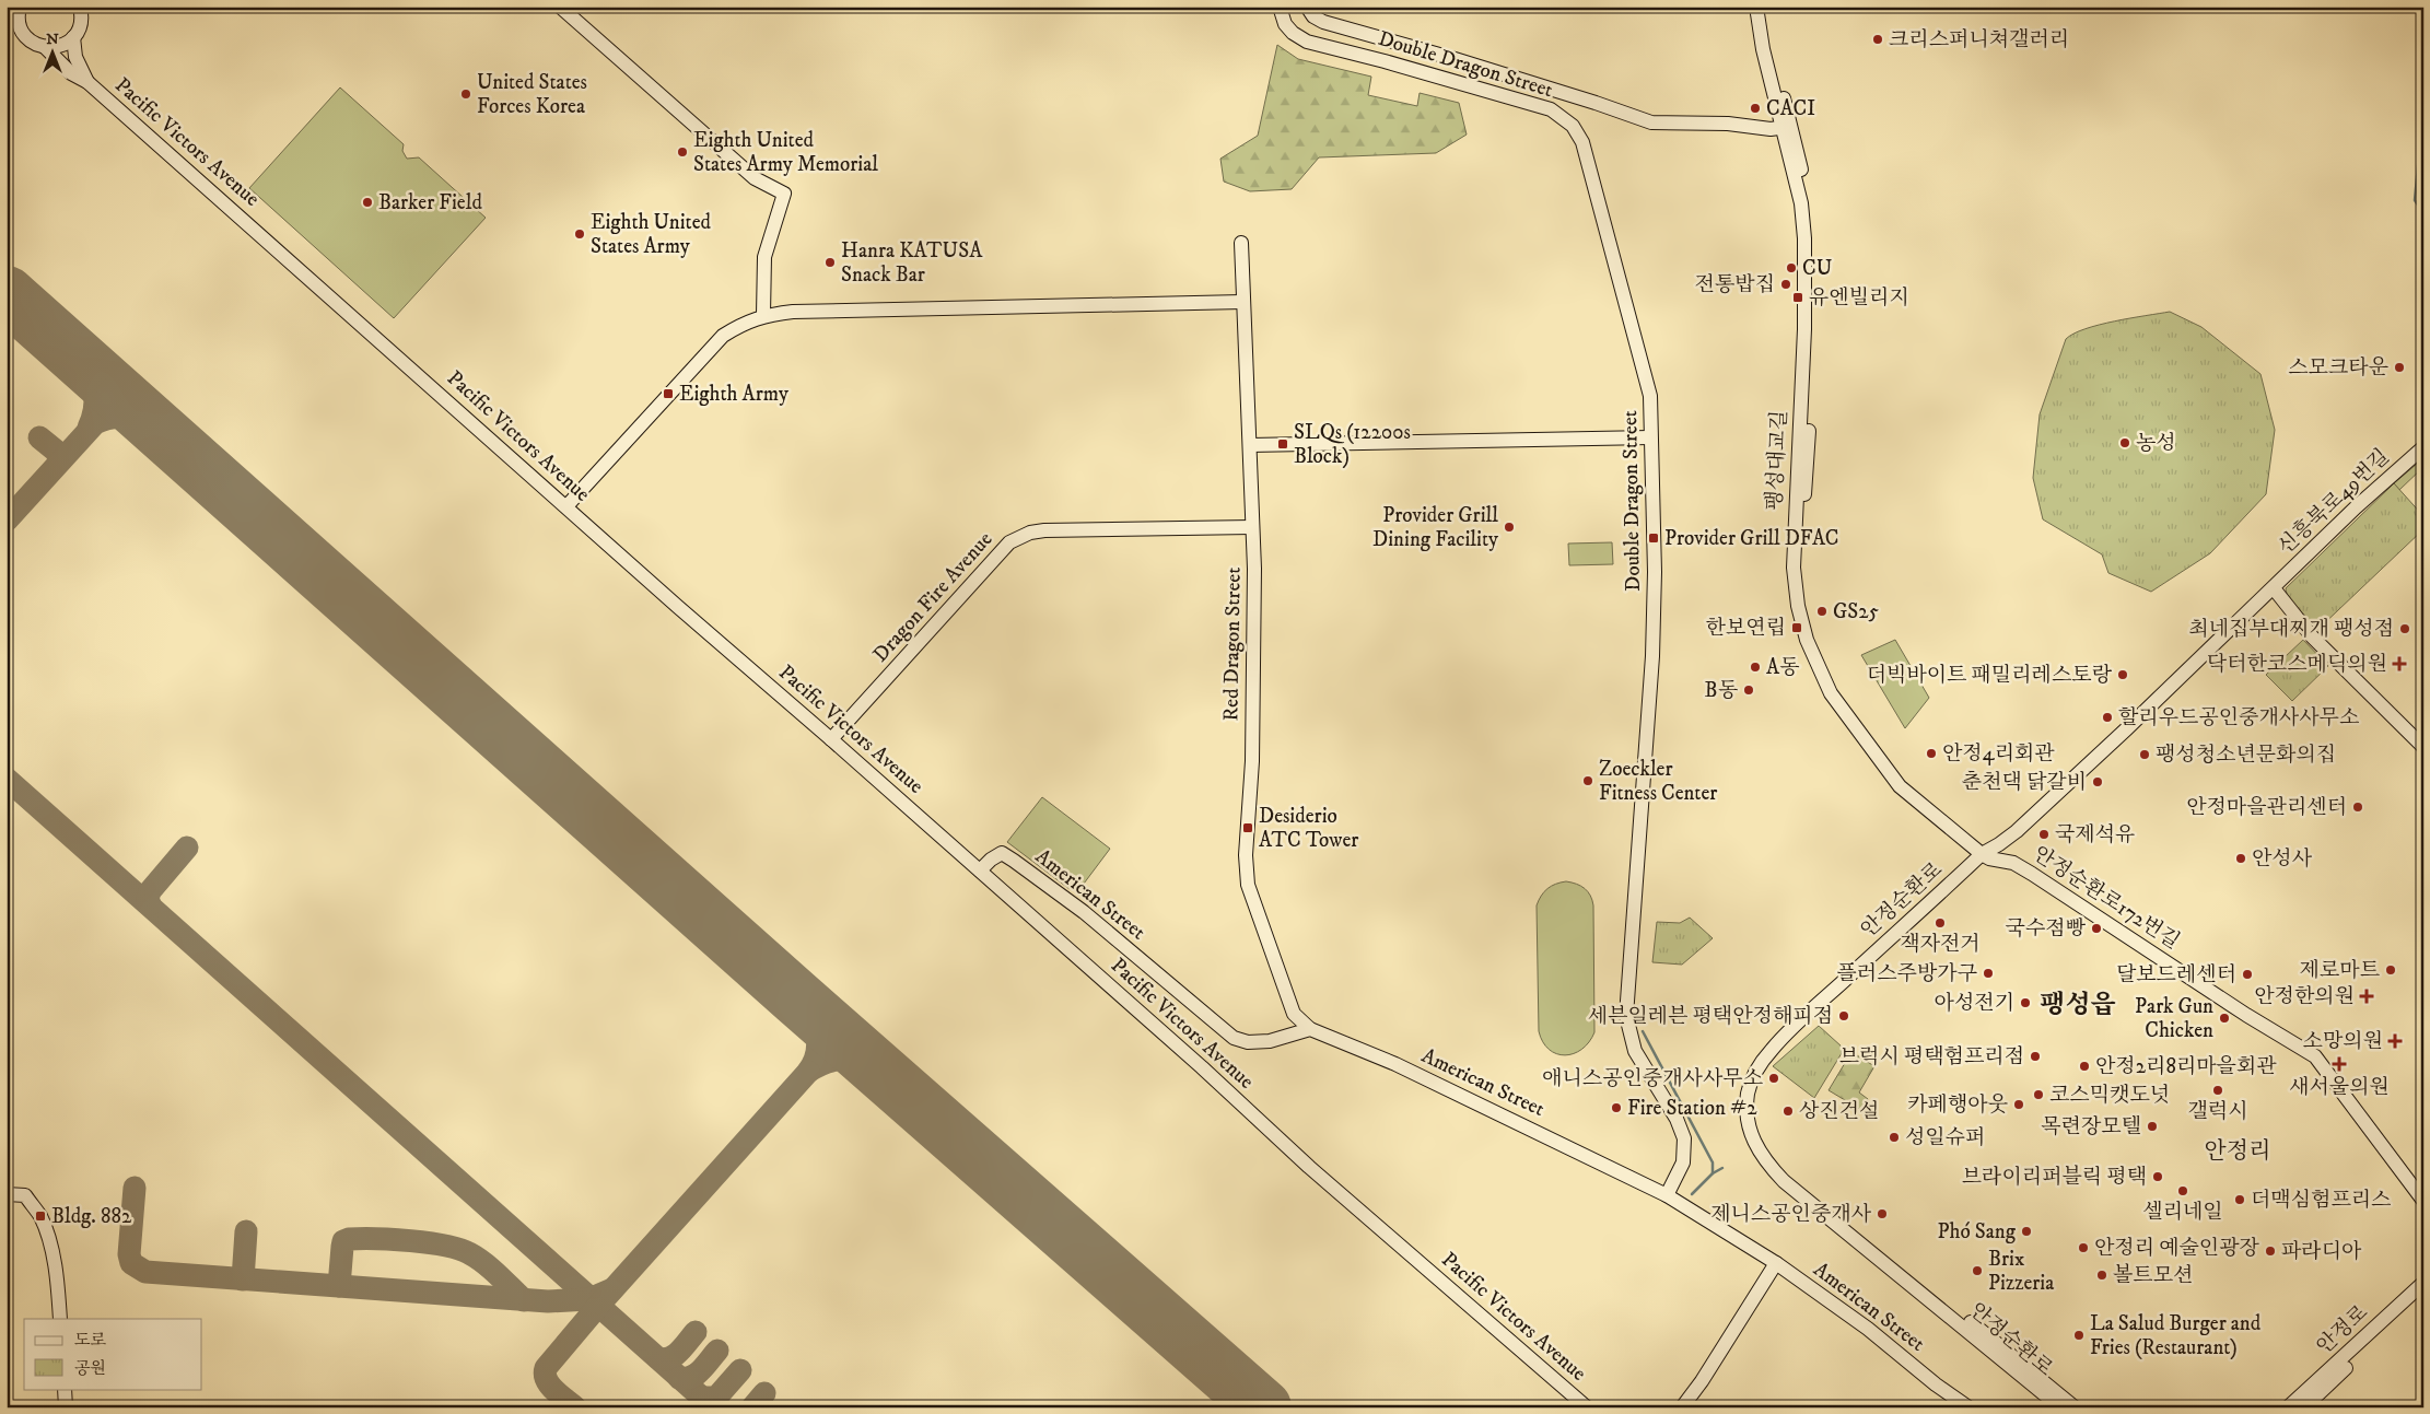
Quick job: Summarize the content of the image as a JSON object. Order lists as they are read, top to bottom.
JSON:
{
  "streets": {
    "street": [
      "Double Dragon Street",
      "Pacific Victors Avenue",
      "팽성대교길",
      "신흥북로49번길",
      "Dragon Fire Avenue",
      "Red Dragon Street",
      "American Street",
      "안정순환로172번길",
      "안정순환로",
      "안정로"
    ]
  },
  "crossings": [
    ["Double Dragon Street", "American Street"],
    ["Pacific Victors Avenue", "Dragon Fire Avenue"],
    ["Pacific Victors Avenue", "American Street"],
    ["팽성대교길", "안정순환로172번길"],
    ["팽성대교길", "안정순환로"],
    ["신흥북로49번길", "안정순환로"],
    ["Dragon Fire Avenue", "Red Dragon Street"],
    ["Red Dragon Street", "American Street"],
    ["안정순환로172번길", "안정순환로"]
  ],
  "districts": ["팽성읍", "안정리"],
  "places": {
    "other": [
      "크리스퍼니쳐갤러리",
      "United States Forces Korea",
      "CACI",
      "Eighth United States Army Memorial",
      "Barker Field",
      "Eighth United States Army",
      "Hanra KATUSA Snack Bar",
      "CU",
      "전통밥집",
      "스모크타운",
      "농성",
      "Provider Grill Dining Facility",
      "GS25",
      "최네집부대찌개 팽성점",
      "A동",
      "더빅바이트 패밀리레스토랑",
      "B동",
      "할리우드공인중개사사무소",
      "안정4리회관",
      "팽성청소년문화의집",
      "Zoeckler Fitness Center",
      "춘천댁 닭갈비",
      "안정마을관리센터",
      "국제석유",
      "안성사",
      "잭자전거",
      "국수점빵",
      "제로마트",
      "플러스주방가구",
      "달보드레센터",
      "아성전기",
      "세븐일레븐 평택안정해피점",
      "Park Gun Chicken",
      "브럭시 평택험프리점",
      "안정2리8리마을회관",
      "애니스공인중개사사무소",
      "갤럭시",
      "코스믹캣도넛",
      "카페행아웃",
      "Fire Station #2",
      "상진건설",
      "목련장모텔",
      "성일슈퍼",
      "브라이리퍼블릭 평택",
      "셀리네일",
      "더맥심험프리스",
      "제니스공인중개사",
      "Phó Sang",
      "안정리 예술인광장",
      "파라디아",
      "Brix Pizzeria",
      "볼트모션",
      "La Salud Burger and Fries (Restaurant)"
    ],
    "transit": [
      "유엔빌리지",
      "Eighth Army",
      "SLQs (12200s Block)",
      "Provider Grill DFAC",
      "한보연립",
      "Desiderio ATC Tower",
      "Bldg. 882"
    ],
    "health": [
      "닥터한코스메딕의원",
      "안정한의원",
      "소망의원",
      "새서울의원"
    ]
  },
  "legend": ["도로", "공원"],
  "north": "top"
}
